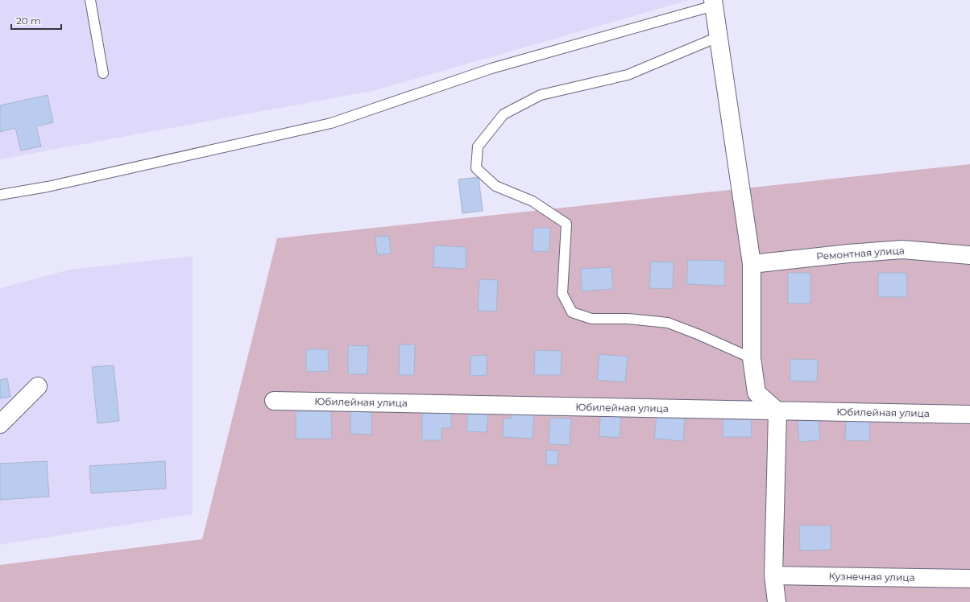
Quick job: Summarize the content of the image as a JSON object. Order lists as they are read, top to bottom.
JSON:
{
  "streets": {
    "street": ["Ремонтная улица", "Юбилейная улица", "Кузнечная улица"]
  },
  "scale_bar": "20 m"
}
